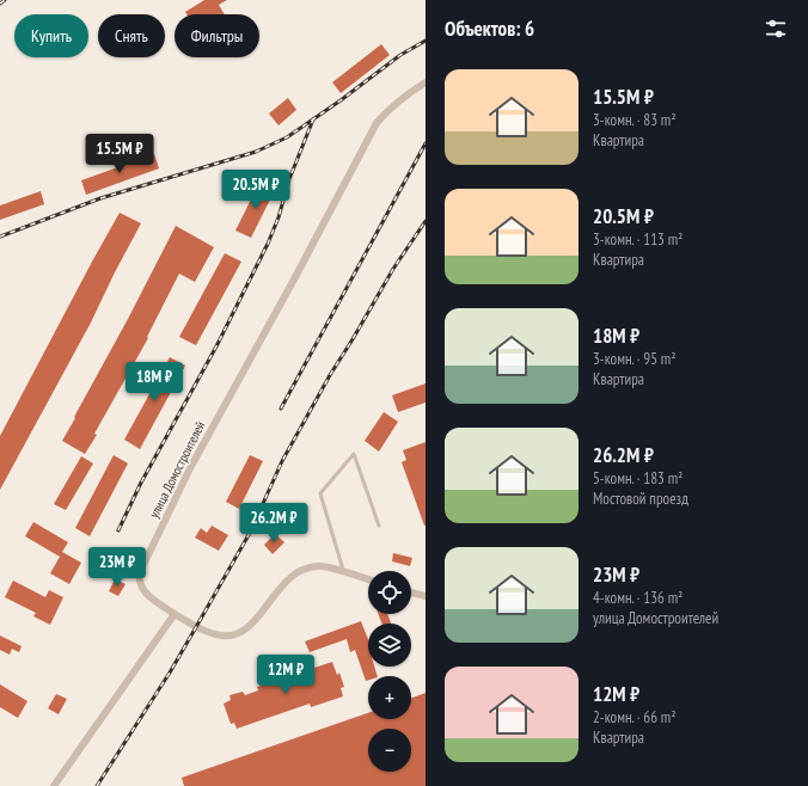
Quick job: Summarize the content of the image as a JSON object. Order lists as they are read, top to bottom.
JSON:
{
  "streets": {
    "street": ["улица Домостроителей"]
  },
  "page": {
    "heading": "Объектов: 6",
    "chip": ["Купить", "Снять", "Фильтры"],
    "list": [
      {
        "name": "15.5M ₽",
        "note": "3-комн. · 83 m² · Квартира"
      },
      {
        "name": "20.5M ₽",
        "note": "3-комн. · 113 m² · Квартира"
      },
      {
        "name": "18M ₽",
        "note": "3-комн. · 95 m² · Квартира"
      },
      {
        "name": "26.2M ₽",
        "note": "5-комн. · 183 m² · Мостовой проезд"
      },
      {
        "name": "23M ₽",
        "note": "4-комн. · 136 m² · улица Домостроителей"
      },
      {
        "name": "12M ₽",
        "note": "2-комн. · 66 m² · Квартира"
      }
    ],
    "price": [
      "15.5M ₽",
      "20.5M ₽",
      "18M ₽",
      "26.2M ₽",
      "23M ₽",
      "12M ₽"
    ],
    "map_buttons": ["+", "−"]
  }
}
